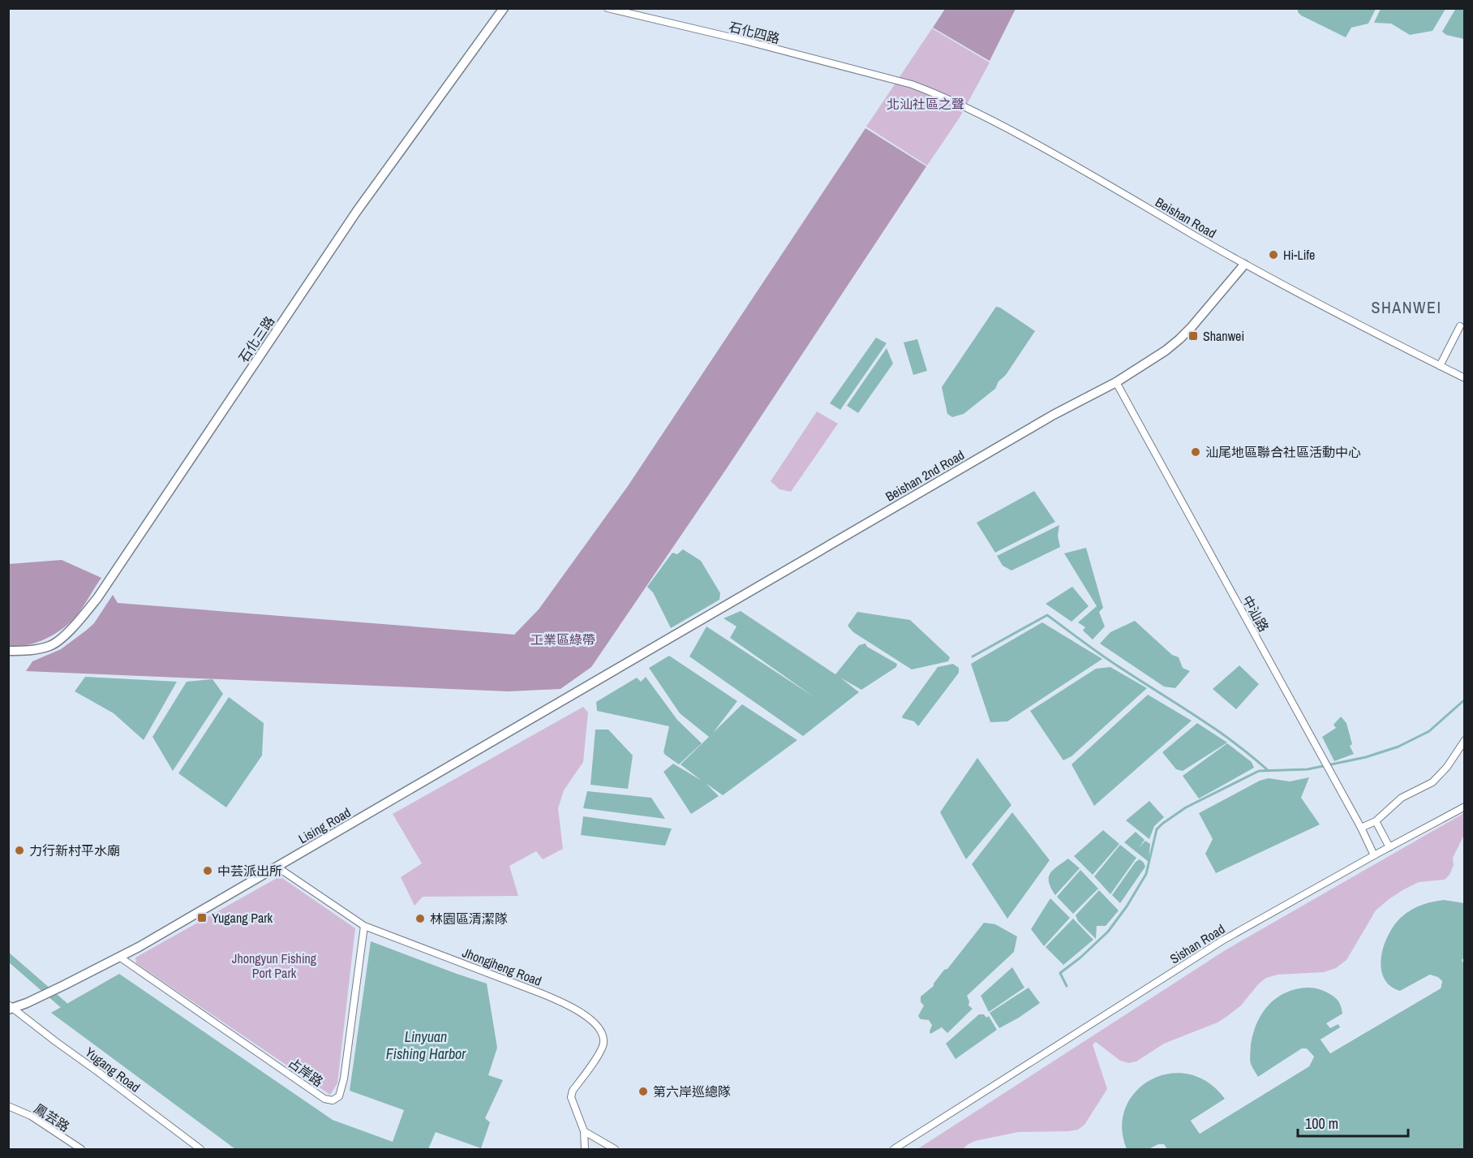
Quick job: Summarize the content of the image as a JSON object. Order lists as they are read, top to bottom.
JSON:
{
  "streets": {
    "street": [
      "石化四路",
      "Beishan Road",
      "石化三路",
      "Beishan 2nd Road",
      "中汕路",
      "Lising Road",
      "Sishan Road",
      "Jhongjheng Road",
      "Yugang Road",
      "占岸路",
      "鳳芸路"
    ]
  },
  "crossings": [
    ["石化四路", "Beishan Road"],
    ["Beishan Road", "Beishan 2nd Road"],
    ["Beishan 2nd Road", "中汕路"],
    ["Beishan 2nd Road", "Lising Road"],
    ["中汕路", "Sishan Road"],
    ["Lising Road", "Jhongjheng Road"],
    ["Lising Road", "Yugang Road"],
    ["Lising Road", "占岸路"],
    ["Jhongjheng Road", "占岸路"]
  ],
  "districts": ["SHANWEI"],
  "water": ["Linyuan Fishing Harbor"],
  "parks": ["北汕社區之聲", "工業區綠帶", "Jhongyun Fishing Port Park"],
  "places": {
    "other": [
      "Hi-Life",
      "汕尾地區聯合社區活動中心",
      "力行新村平水廟",
      "中芸派出所",
      "林園區清潔隊",
      "第六岸巡總隊"
    ],
    "transit": ["Shanwei", "Yugang Park"]
  },
  "scale_bar": "100 m"
}
